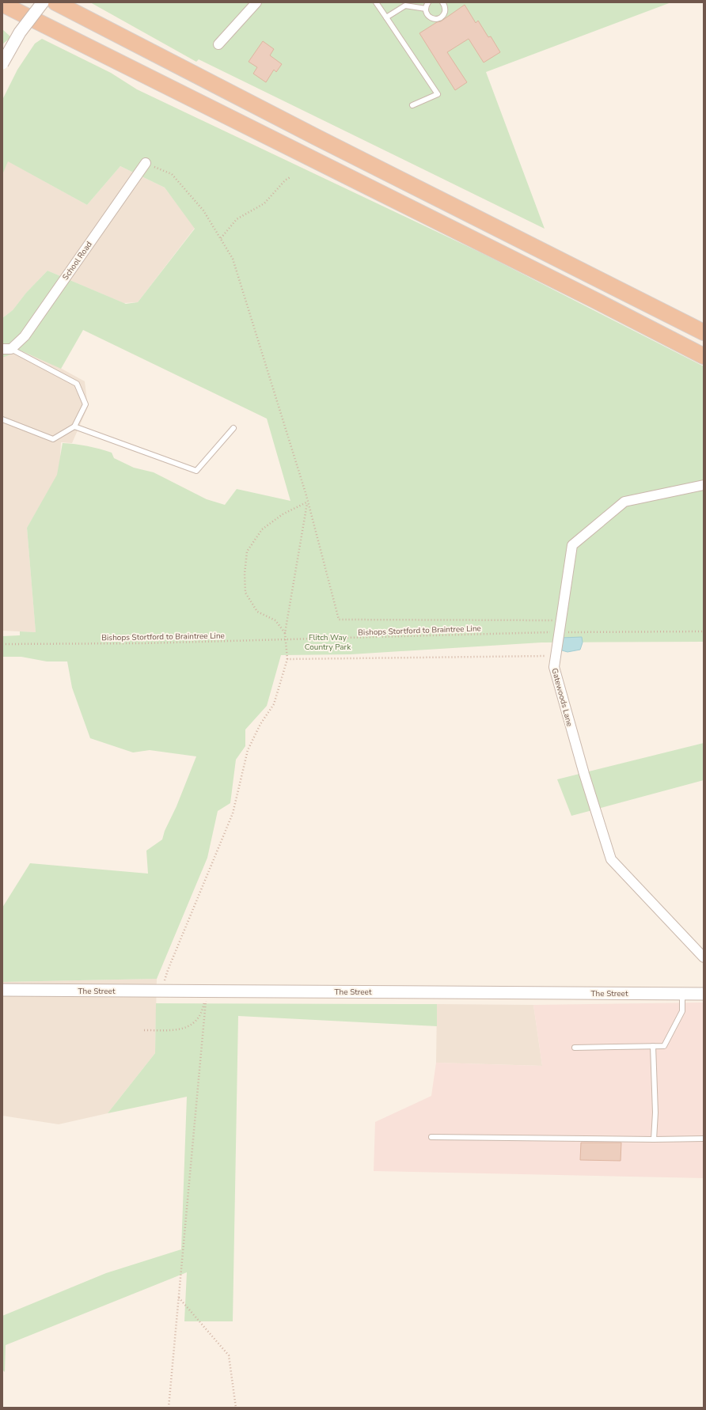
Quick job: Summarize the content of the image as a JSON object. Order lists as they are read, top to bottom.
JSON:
{
  "streets": {
    "street": ["School Road", "Gatewoods Lane", "The Street"],
    "path": ["Bishops Stortford to Braintree Line"]
  },
  "crossings": [
    ["Bishops Stortford to Braintree Line", "Gatewoods Lane"]
  ],
  "parks": ["Flitch Way Country Park"]
}
